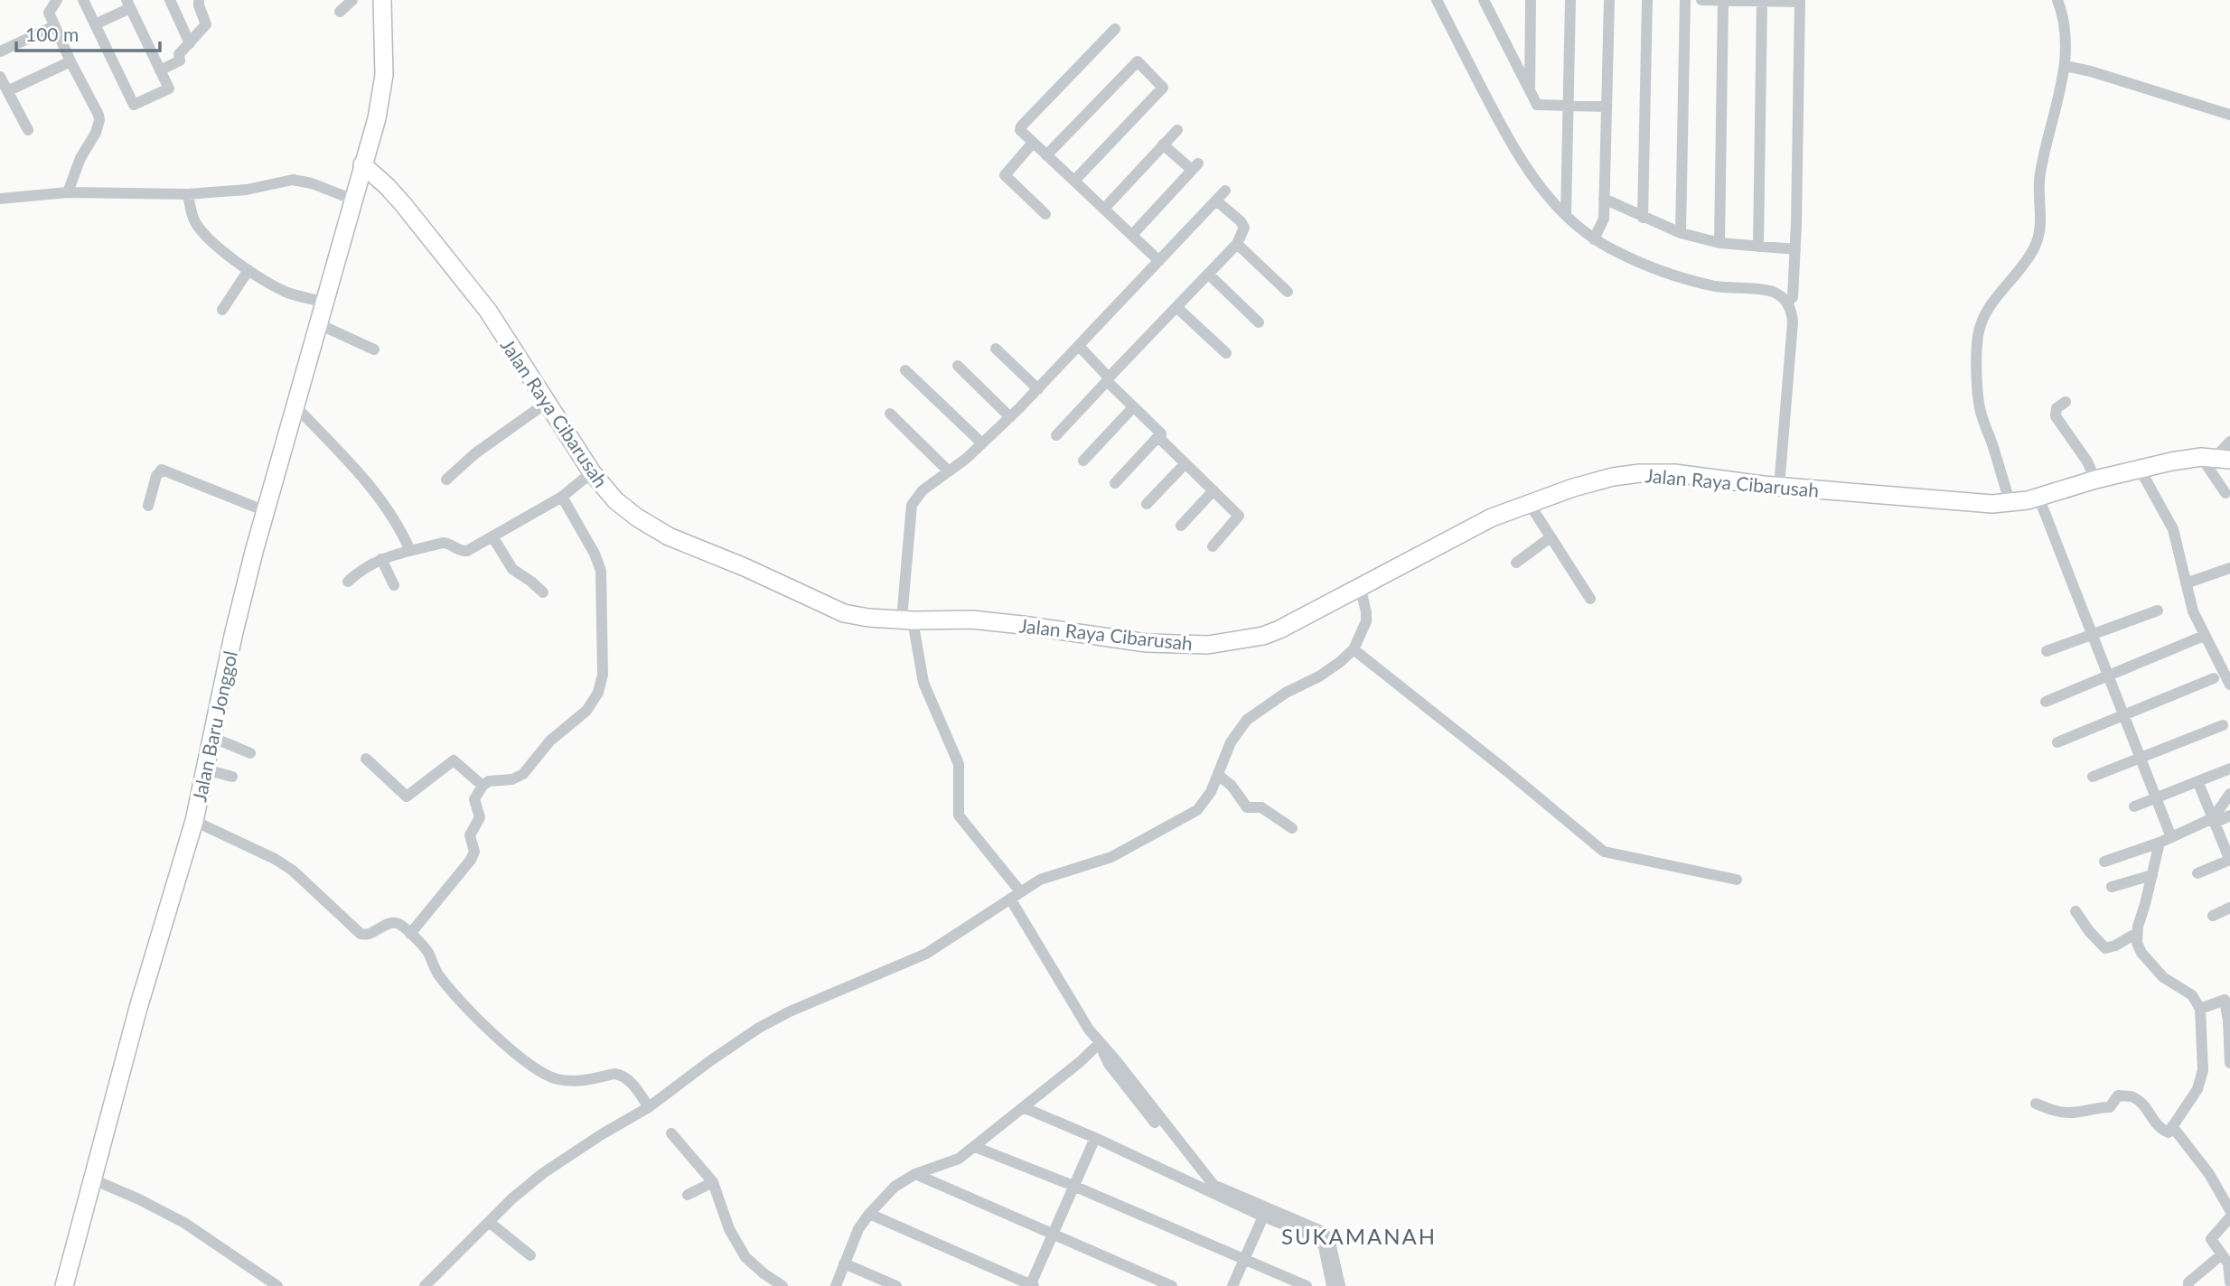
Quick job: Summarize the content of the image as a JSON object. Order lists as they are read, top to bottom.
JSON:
{
  "streets": {
    "main road": ["Jalan Raya Cibarusah", "Jalan Baru Jonggol"]
  },
  "crossings": [
    ["Jalan Raya Cibarusah", "Jalan Baru Jonggol"]
  ],
  "districts": ["SUKAMANAH"],
  "scale_bar": "100 m"
}
